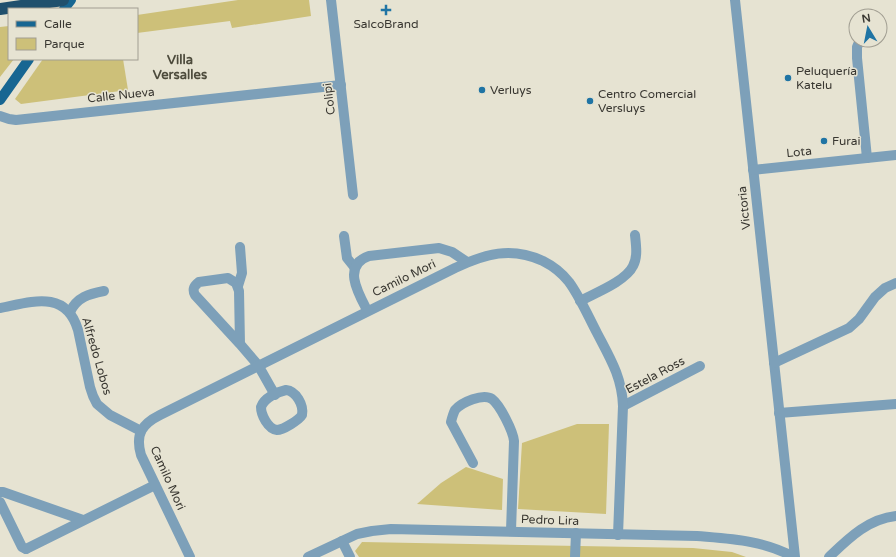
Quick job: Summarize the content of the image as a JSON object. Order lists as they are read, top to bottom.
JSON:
{
  "streets": {
    "street": [
      "Calle Nueva",
      "Colipi",
      "Lota",
      "Victoria",
      "Camilo Mori",
      "Alfredo Lobos",
      "Estela Ross",
      "Pedro Lira"
    ]
  },
  "crossings": [
    ["Calle Nueva", "Colipi"],
    ["Lota", "Victoria"],
    ["Victoria", "Pedro Lira"],
    ["Camilo Mori", "Alfredo Lobos"],
    ["Camilo Mori", "Estela Ross"],
    ["Camilo Mori", "Pedro Lira"]
  ],
  "districts": ["Villa Versalles"],
  "places": {
    "health": ["SalcoBrand"],
    "other": [
      "Peluquería Katelu",
      "Verluys",
      "Centro Comercial Versluys",
      "Furai"
    ]
  },
  "legend": ["Calle", "Parque"],
  "north": "top"
}
